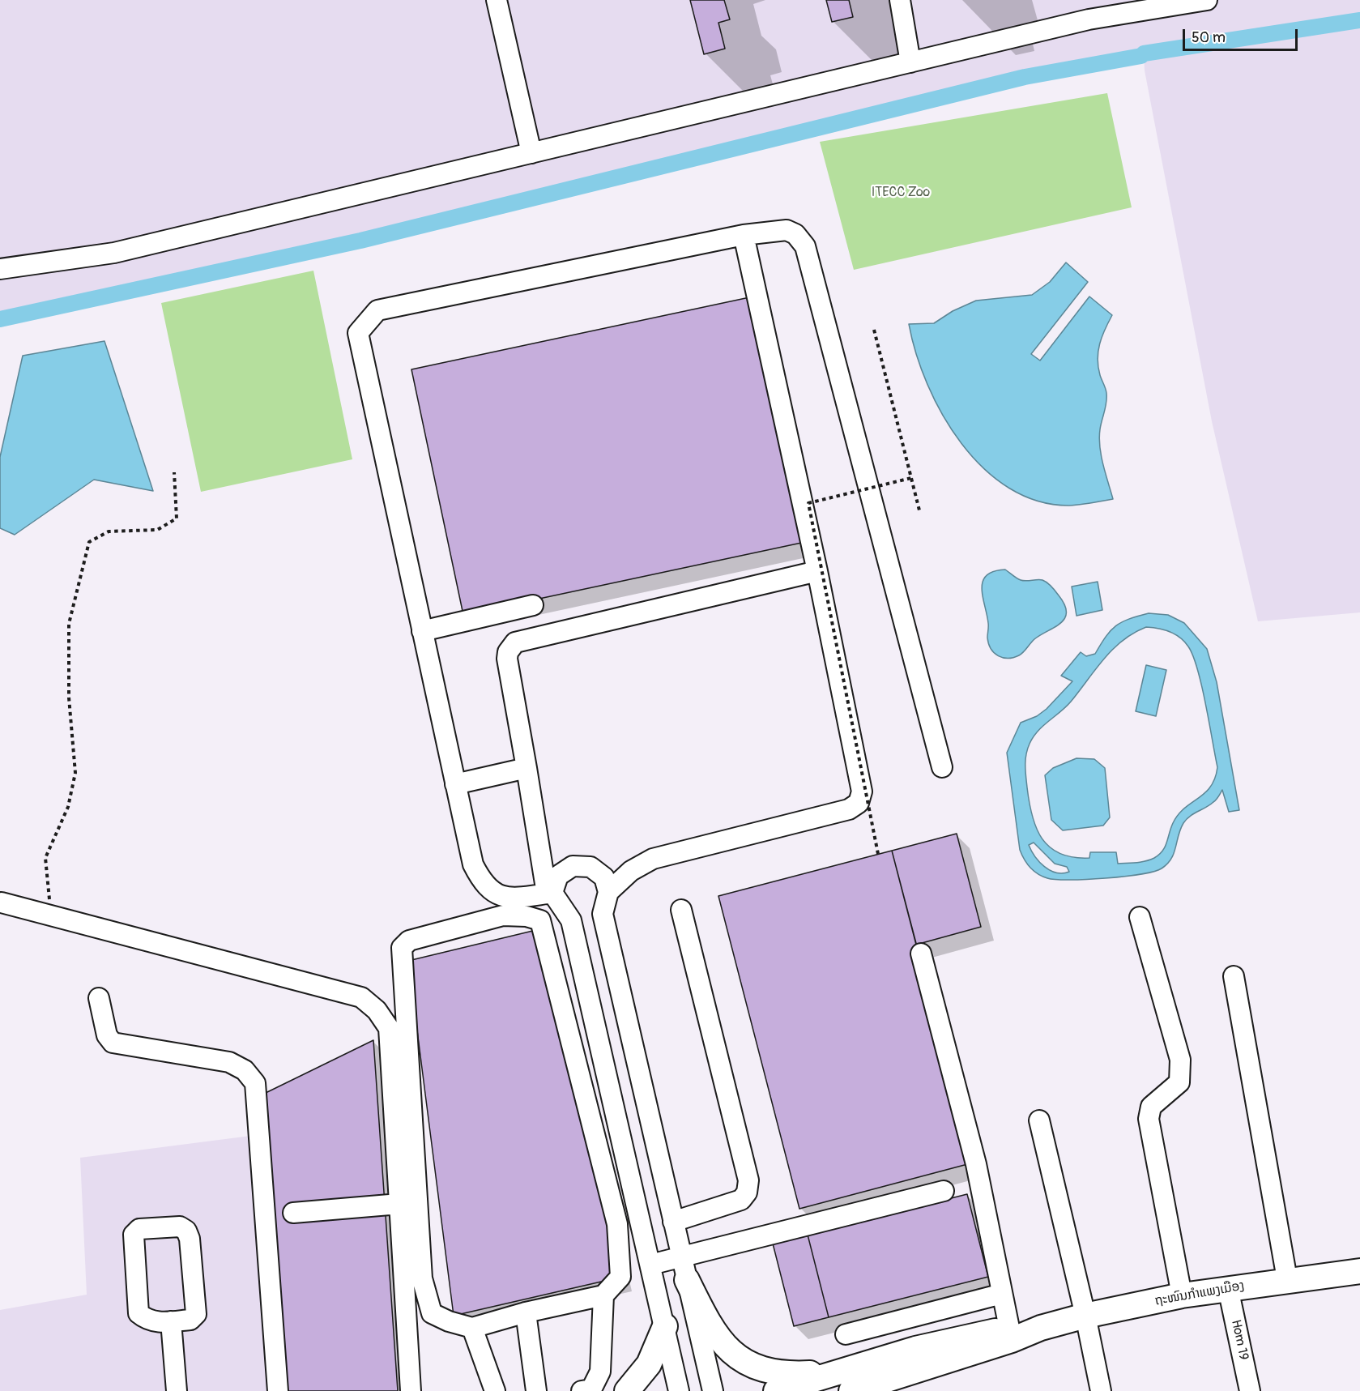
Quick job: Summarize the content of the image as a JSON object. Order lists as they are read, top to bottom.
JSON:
{
  "streets": {
    "main road": ["ຖະໜົນກຳແພງເມືອງ"],
    "street": ["Hom 19"]
  },
  "crossings": [
    ["ຖະໜົນກຳແພງເມືອງ", "Hom 19"]
  ],
  "parks": ["ITECC Zoo"],
  "scale_bar": "50 m"
}
